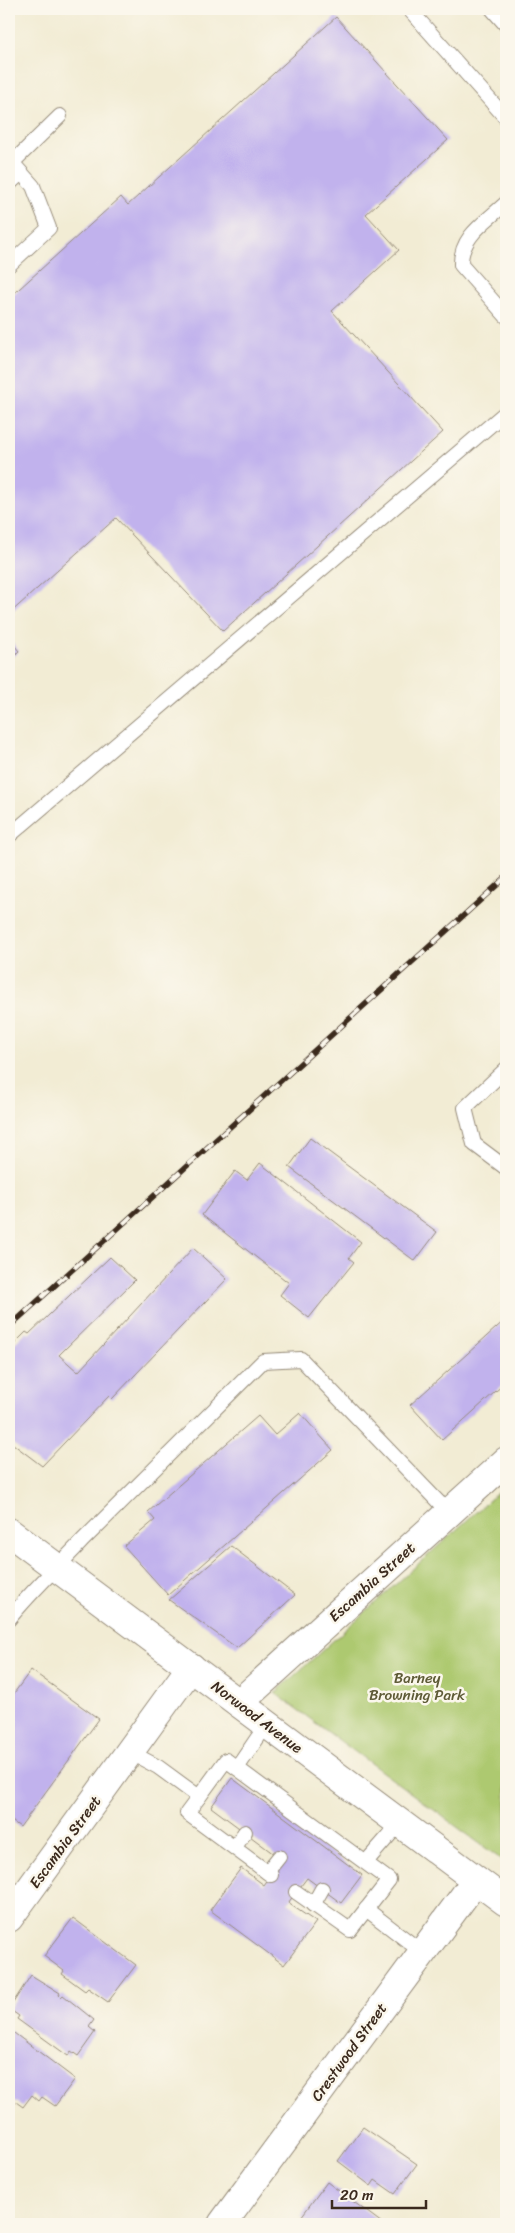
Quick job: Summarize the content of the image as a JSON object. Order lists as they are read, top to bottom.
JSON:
{
  "streets": {
    "street": ["Escambia Street", "Norwood Avenue", "Crestwood Street"]
  },
  "crossings": [
    ["Escambia Street", "Norwood Avenue"],
    ["Norwood Avenue", "Crestwood Street"]
  ],
  "parks": ["Barney Browning Park"],
  "scale_bar": "20 m"
}
